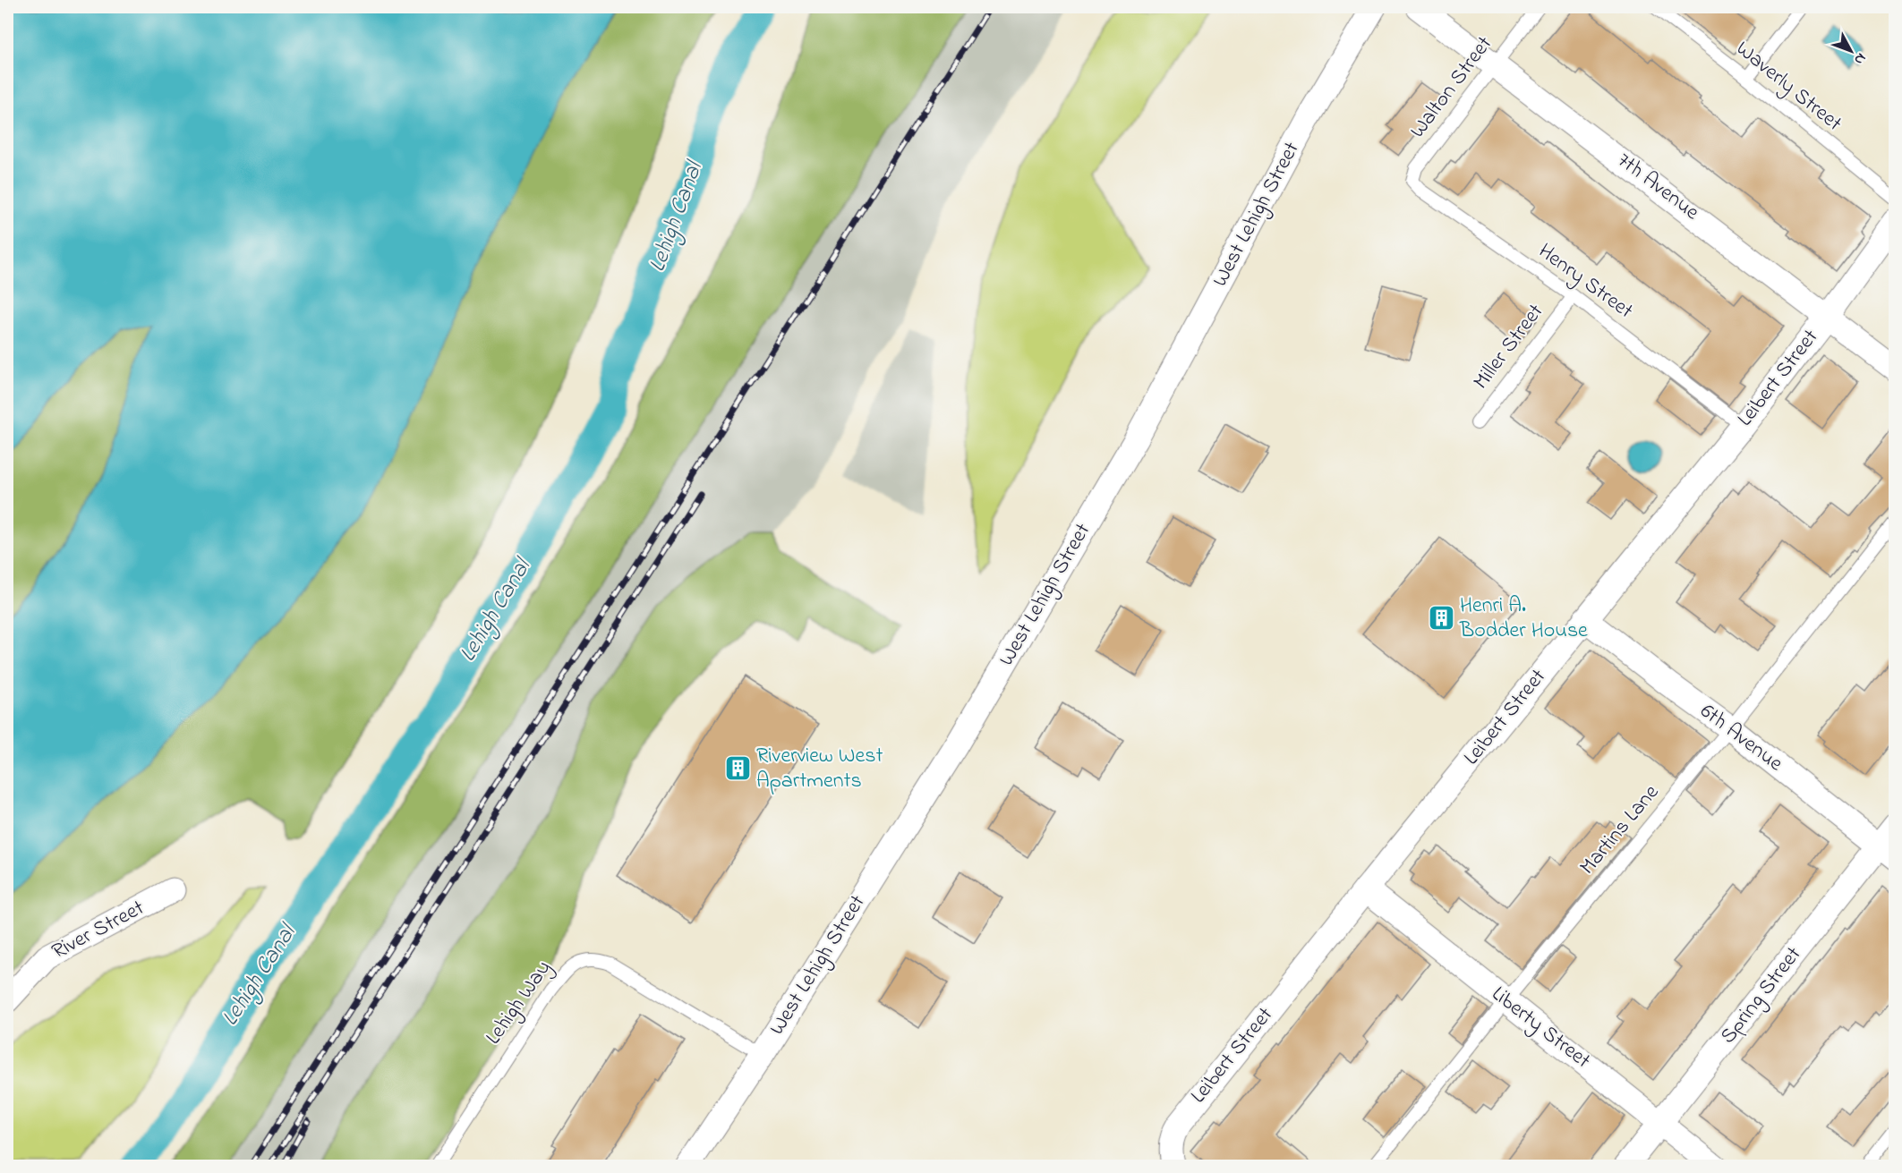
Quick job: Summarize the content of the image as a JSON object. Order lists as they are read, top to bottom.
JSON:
{
  "streets": {
    "street": [
      "7th Avenue",
      "West Lehigh Street",
      "Leibert Street",
      "6th Avenue",
      "River Street",
      "Spring Street",
      "Liberty Street"
    ],
    "lane": [
      "Waverly Street",
      "Walton Street",
      "Henry Street",
      "Miller Street",
      "Martins Lane",
      "Lehigh Way"
    ]
  },
  "crossings": [
    ["Walton Street", "7th Avenue"],
    ["Walton Street", "Henry Street"],
    ["7th Avenue", "Leibert Street"],
    ["West Lehigh Street", "Lehigh Way"],
    ["Henry Street", "Miller Street"],
    ["Henry Street", "Leibert Street"],
    ["Leibert Street", "6th Avenue"],
    ["Leibert Street", "Liberty Street"],
    ["6th Avenue", "Martins Lane"],
    ["6th Avenue", "Spring Street"],
    ["Martins Lane", "Liberty Street"],
    ["Spring Street", "Liberty Street"]
  ],
  "water": ["Lehigh Canal"],
  "places": {
    "building": ["Henri A. Bodder House", "Riverview West Apartments"]
  },
  "north": "bottom right"
}
